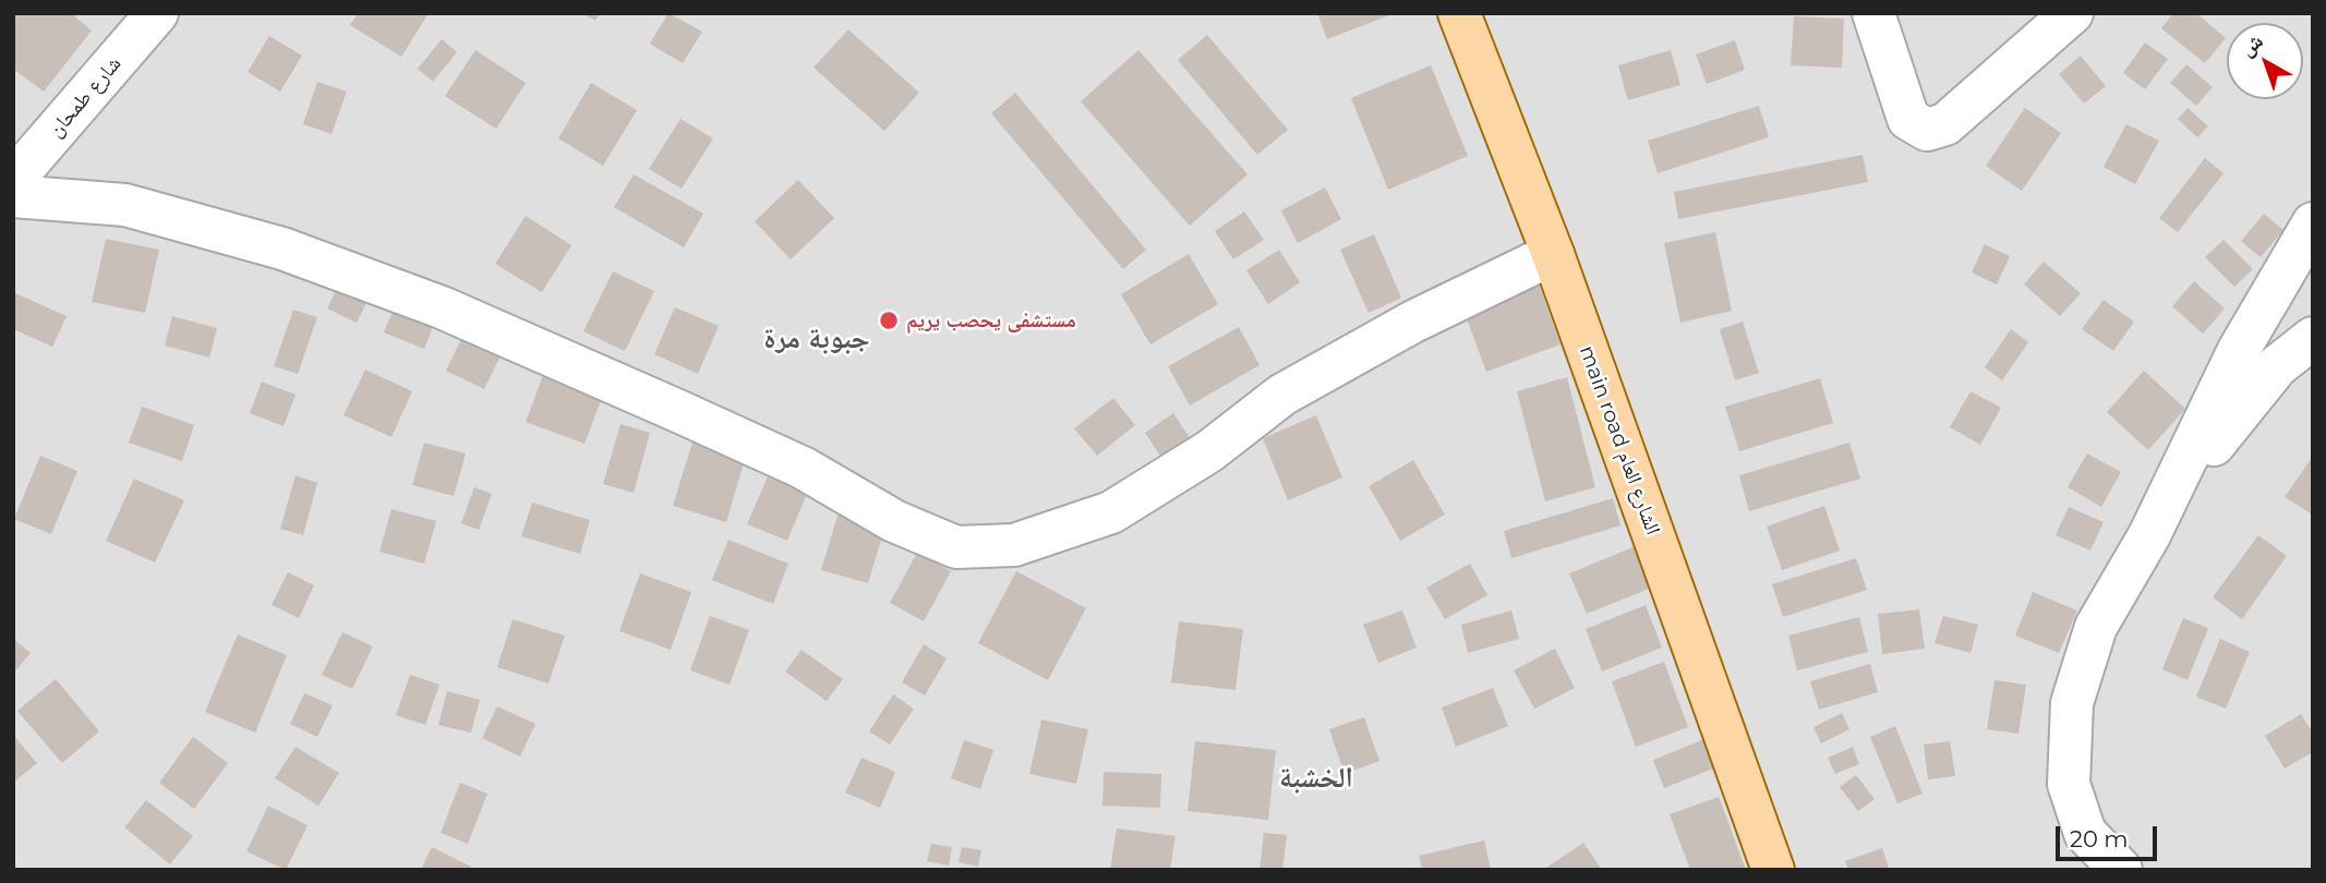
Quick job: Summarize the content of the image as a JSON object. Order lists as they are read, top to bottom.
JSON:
{
  "streets": {
    "main road": ["main road الشارع العام"],
    "street": ["شارع طمحان"]
  },
  "districts": ["جبوبة مرة", "الخشبة"],
  "places": ["مستشفى يحصب يريم"],
  "scale_bar": "20 m",
  "north": "top left"
}
